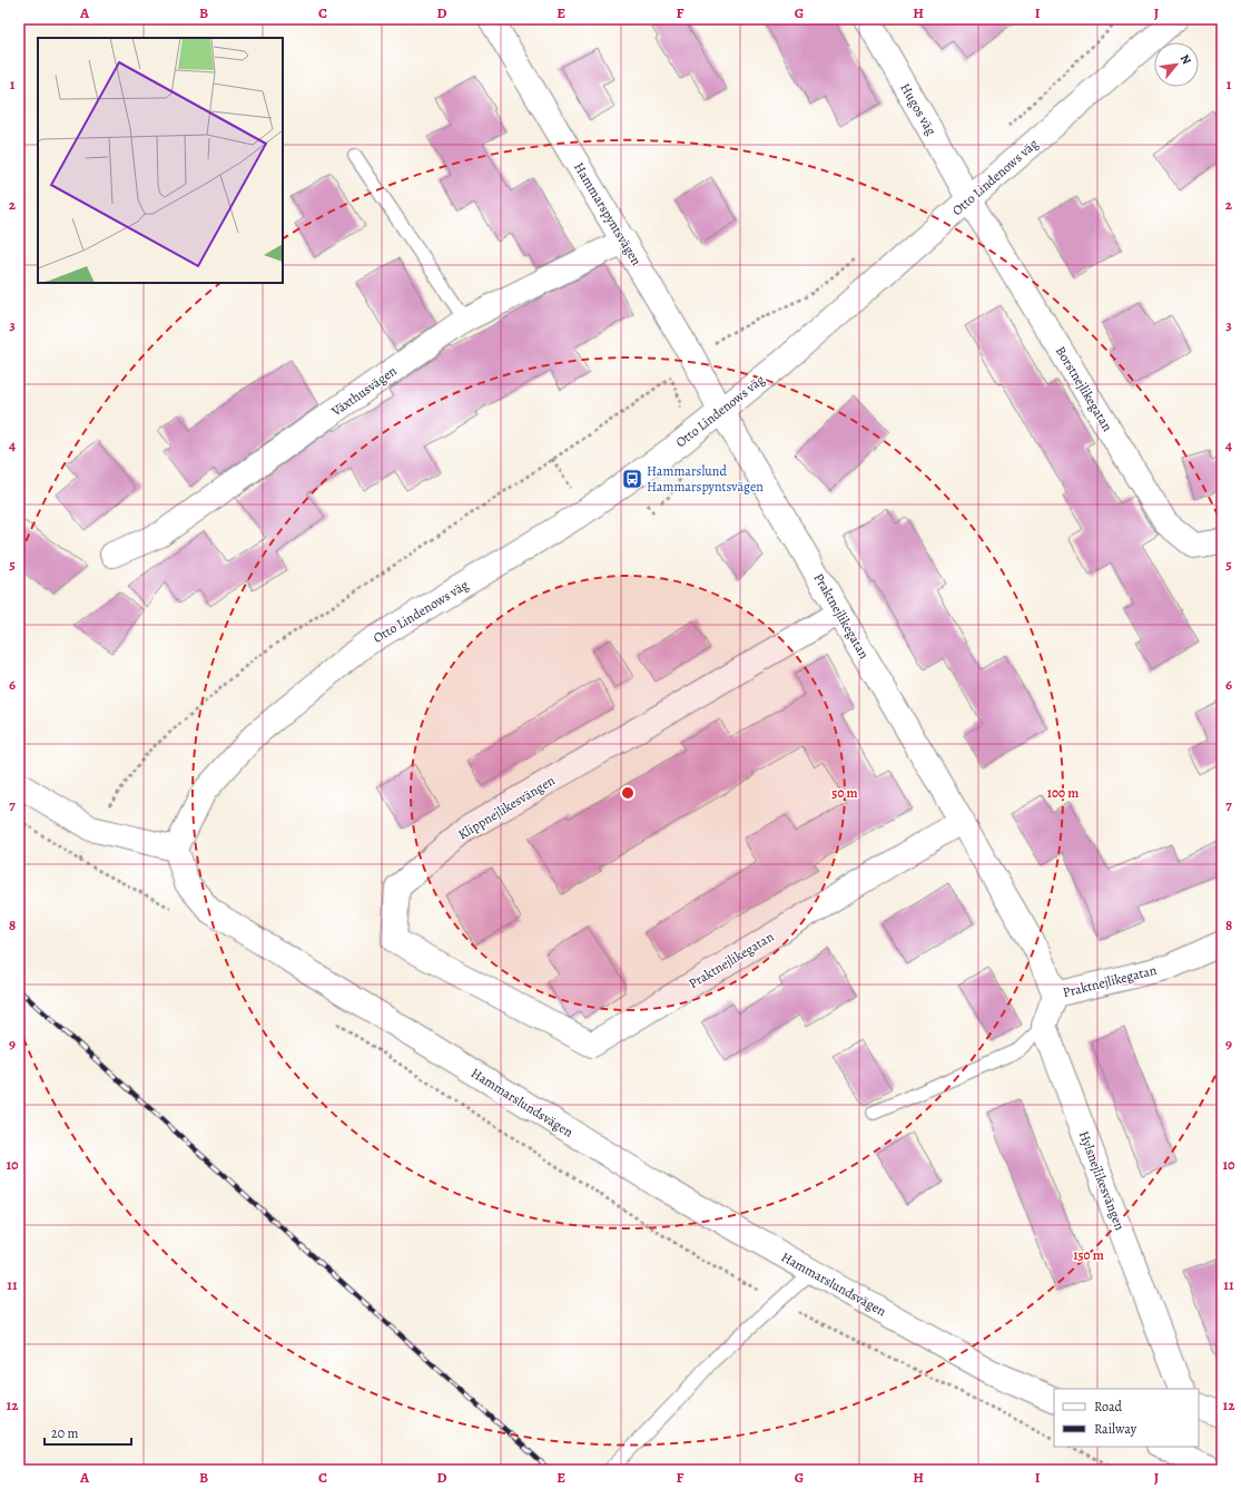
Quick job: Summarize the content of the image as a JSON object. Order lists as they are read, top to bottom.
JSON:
{
  "streets": {
    "street": [
      "Hugos väg",
      "Otto Lindenows väg",
      "Hammarspyntsvägen",
      "Borstnejlikegatan",
      "Växthusvägen",
      "Praktnejlikegatan",
      "Klippnejlikesvängen",
      "Hammarslundsvägen",
      "Hylsnejlikesvängen"
    ]
  },
  "crossings": [
    ["Hugos väg", "Otto Lindenows väg"],
    ["Hugos väg", "Borstnejlikegatan"],
    ["Otto Lindenows väg", "Hammarspyntsvägen"],
    ["Otto Lindenows väg", "Borstnejlikegatan"],
    ["Otto Lindenows väg", "Praktnejlikegatan"],
    ["Otto Lindenows väg", "Hammarslundsvägen"],
    ["Hammarspyntsvägen", "Växthusvägen"],
    ["Hammarspyntsvägen", "Praktnejlikegatan"],
    ["Praktnejlikegatan", "Klippnejlikesvängen"]
  ],
  "places": {
    "bus stop": ["Hammarslund Hammarspyntsvägen"]
  },
  "legend": ["Road", "Railway"],
  "scale_bar": "20 m",
  "north": "top right",
  "grid": {
    "columns": [
      "A",
      "B",
      "C",
      "D",
      "E",
      "F",
      "G",
      "H",
      "I",
      "J"
    ],
    "rows": [
      "1",
      "2",
      "3",
      "4",
      "5",
      "6",
      "7",
      "8",
      "9",
      "10",
      "11",
      "12"
    ]
  },
  "rings": ["50 m", "100 m", "150 m"]
}
